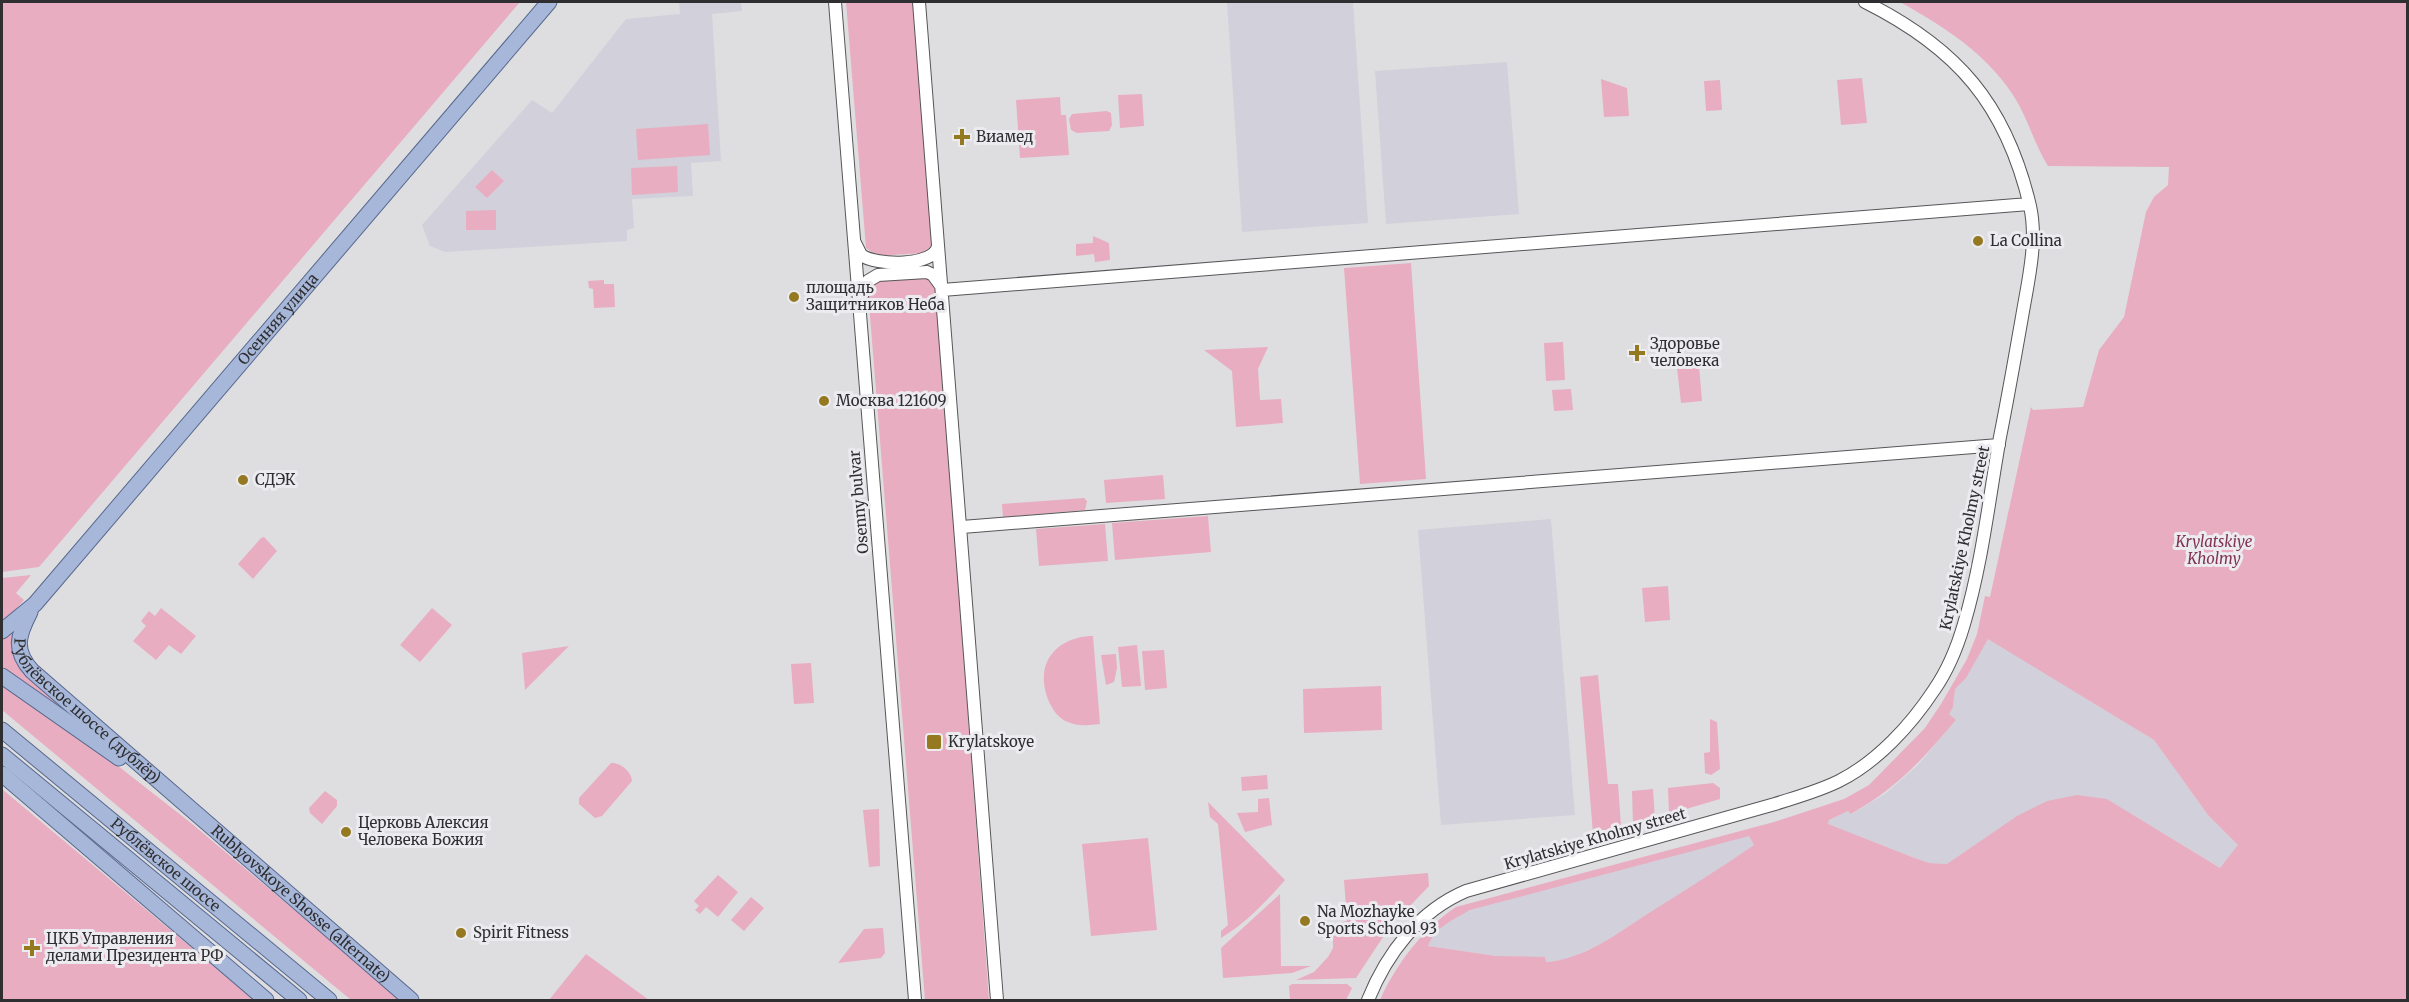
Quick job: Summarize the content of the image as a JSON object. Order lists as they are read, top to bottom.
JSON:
{
  "streets": {
    "main road": [
      "Осенняя улица",
      "Рублёвское шоссе (дублёр)",
      "Рублёвское шоссе",
      "Rublyovskoye Shosse (alternate)"
    ],
    "street": ["Osenny bulvar", "Krylatskiye Kholmy street"]
  },
  "crossings": [
    ["Осенняя улица", "Рублёвское шоссе (дублёр)"],
    ["Рублёвское шоссе (дублёр)", "Rublyovskoye Shosse (alternate)"]
  ],
  "parks": ["Krylatskiye Kholmy"],
  "places": {
    "health": ["Виамед", "Здоровье человека", "ЦКБ Управления делами Президента РФ"],
    "other": [
      "La Collina",
      "площадь Защитников Неба",
      "Москва 121609",
      "СДЭК",
      "Церковь Алексия Человека Божия",
      "Na Mozhayke Sports School 93",
      "Spirit Fitness"
    ],
    "transit": ["Krylatskoye"]
  }
}
